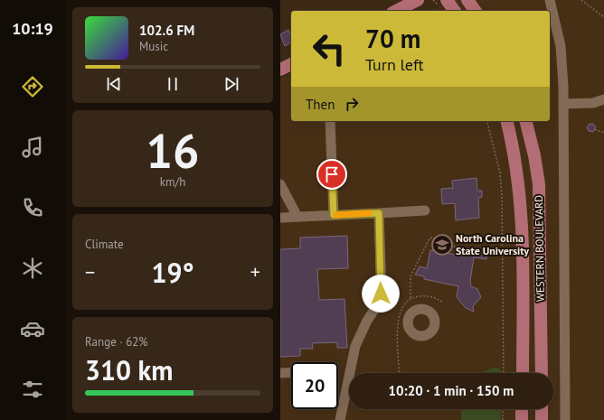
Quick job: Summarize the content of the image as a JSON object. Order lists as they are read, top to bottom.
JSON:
{
  "streets": {
    "main road": ["WESTERN BOULEVARD"]
  },
  "places": {
    "school or university": ["North Carolina State University"]
  },
  "page": {
    "tabs": "10:19",
    "turn": ["70 m", "Turn left"],
    "song": ["102.6 FM", "Music"],
    "then": "Then",
    "tile": [
      ["16", "km/h"],
      "Climate",
      ["Range · 62%", "310 km"]
    ],
    "heat": ["−", "19°", "+"],
    "limit": "20",
    "trip": "10:20 · 1 min · 150 m"
  }
}
